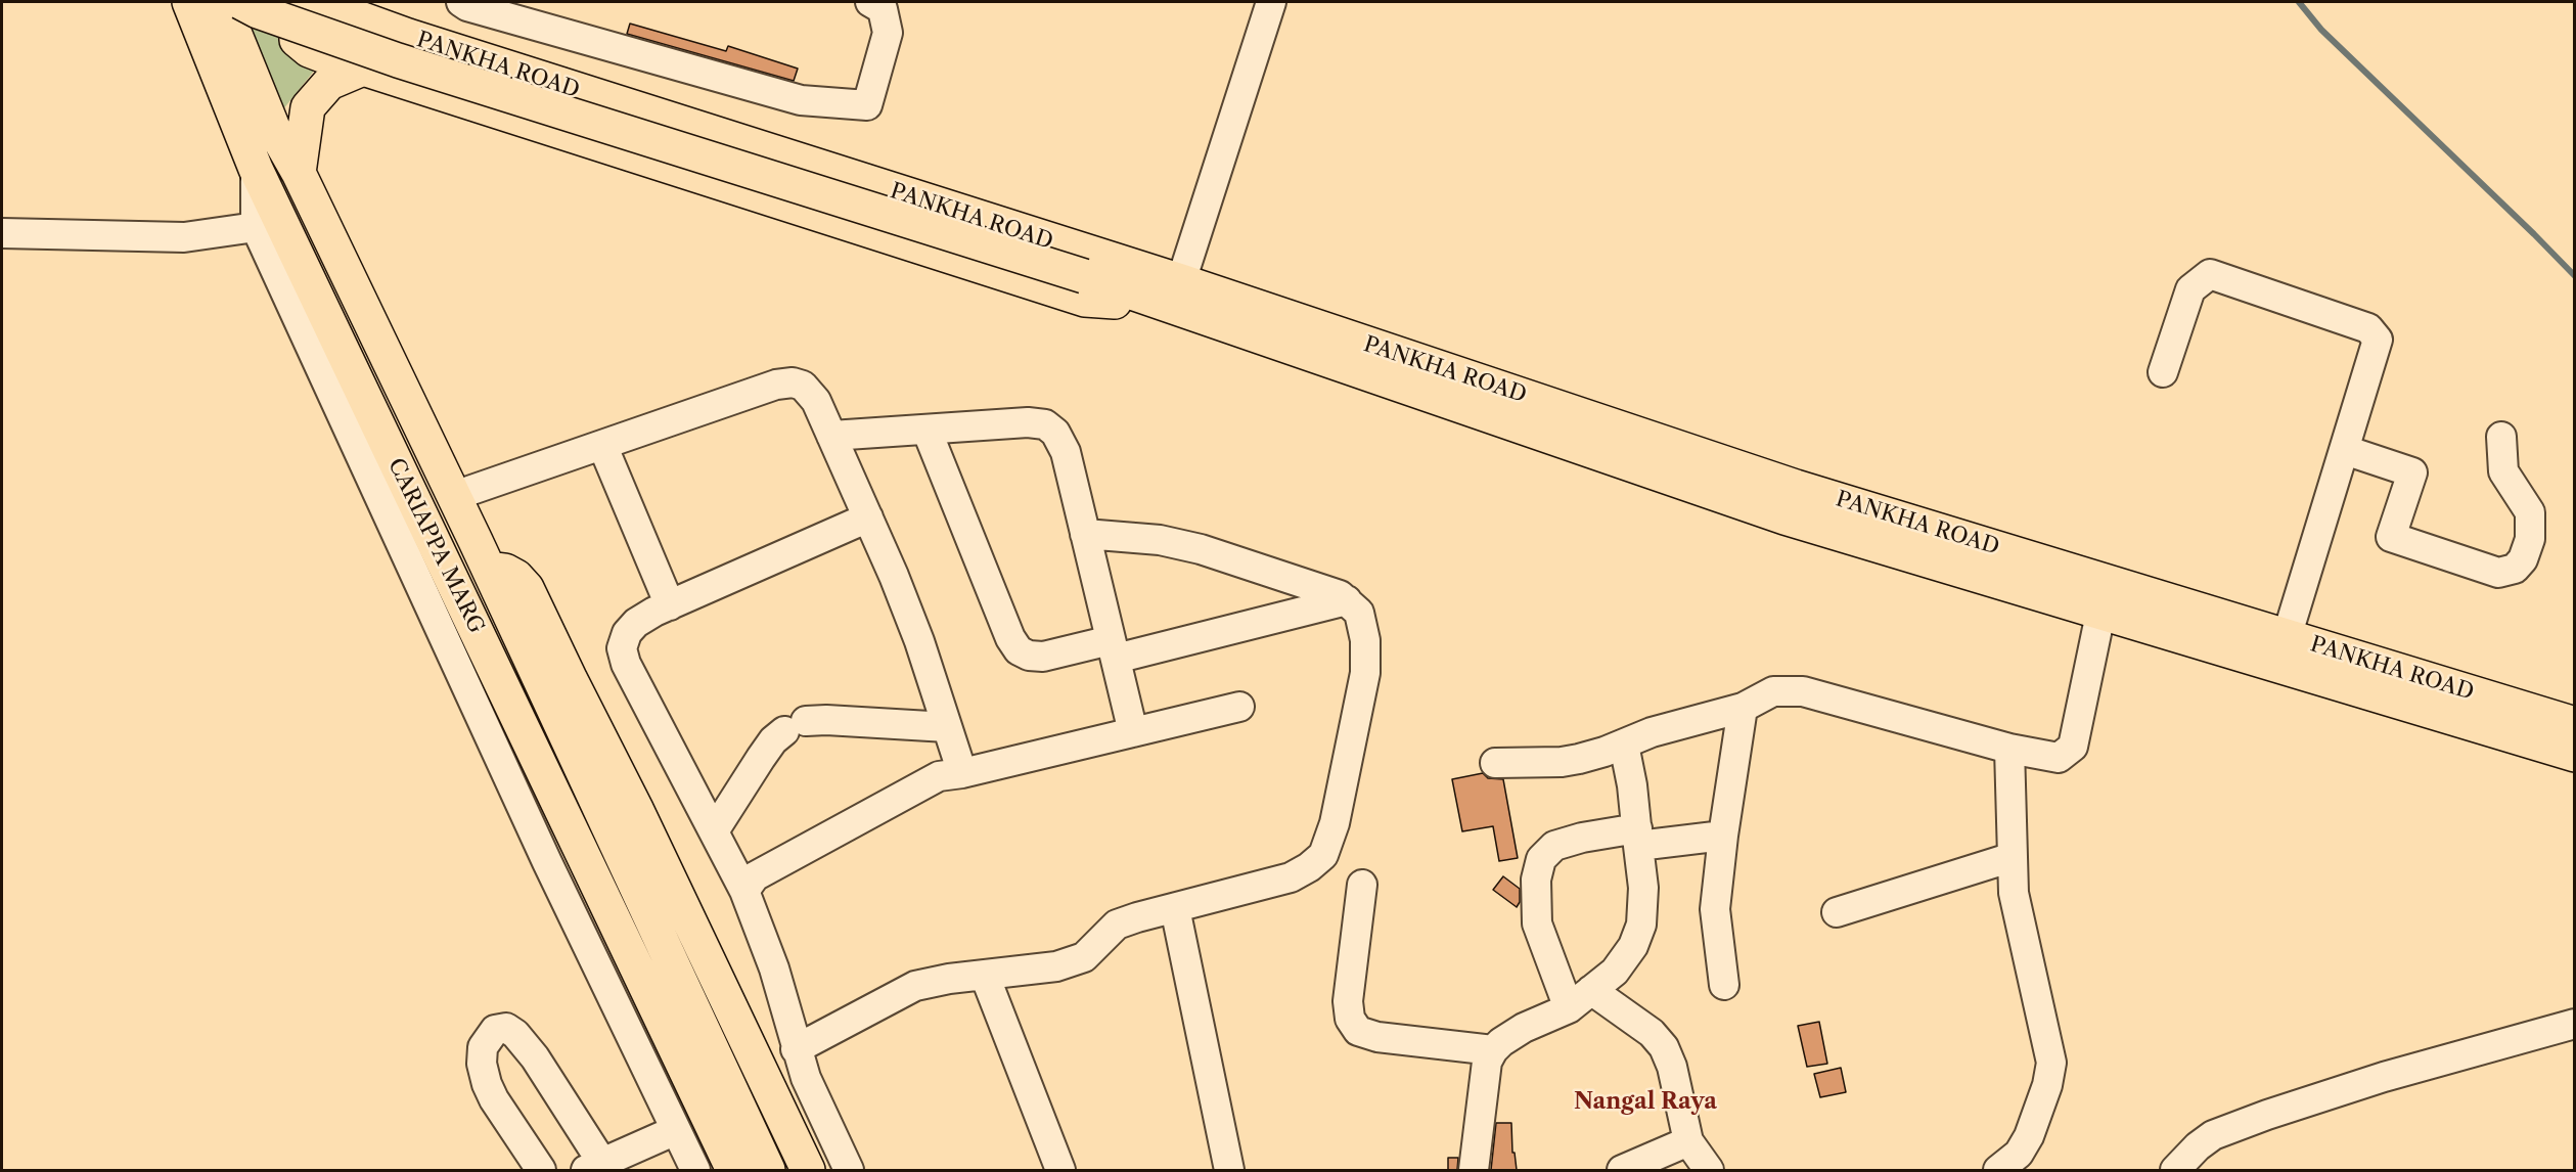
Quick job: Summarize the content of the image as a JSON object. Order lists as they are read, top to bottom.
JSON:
{
  "streets": {
    "main road": ["PANKHA ROAD", "CARIAPPA MARG"]
  },
  "districts": ["Nangal Raya"]
}
